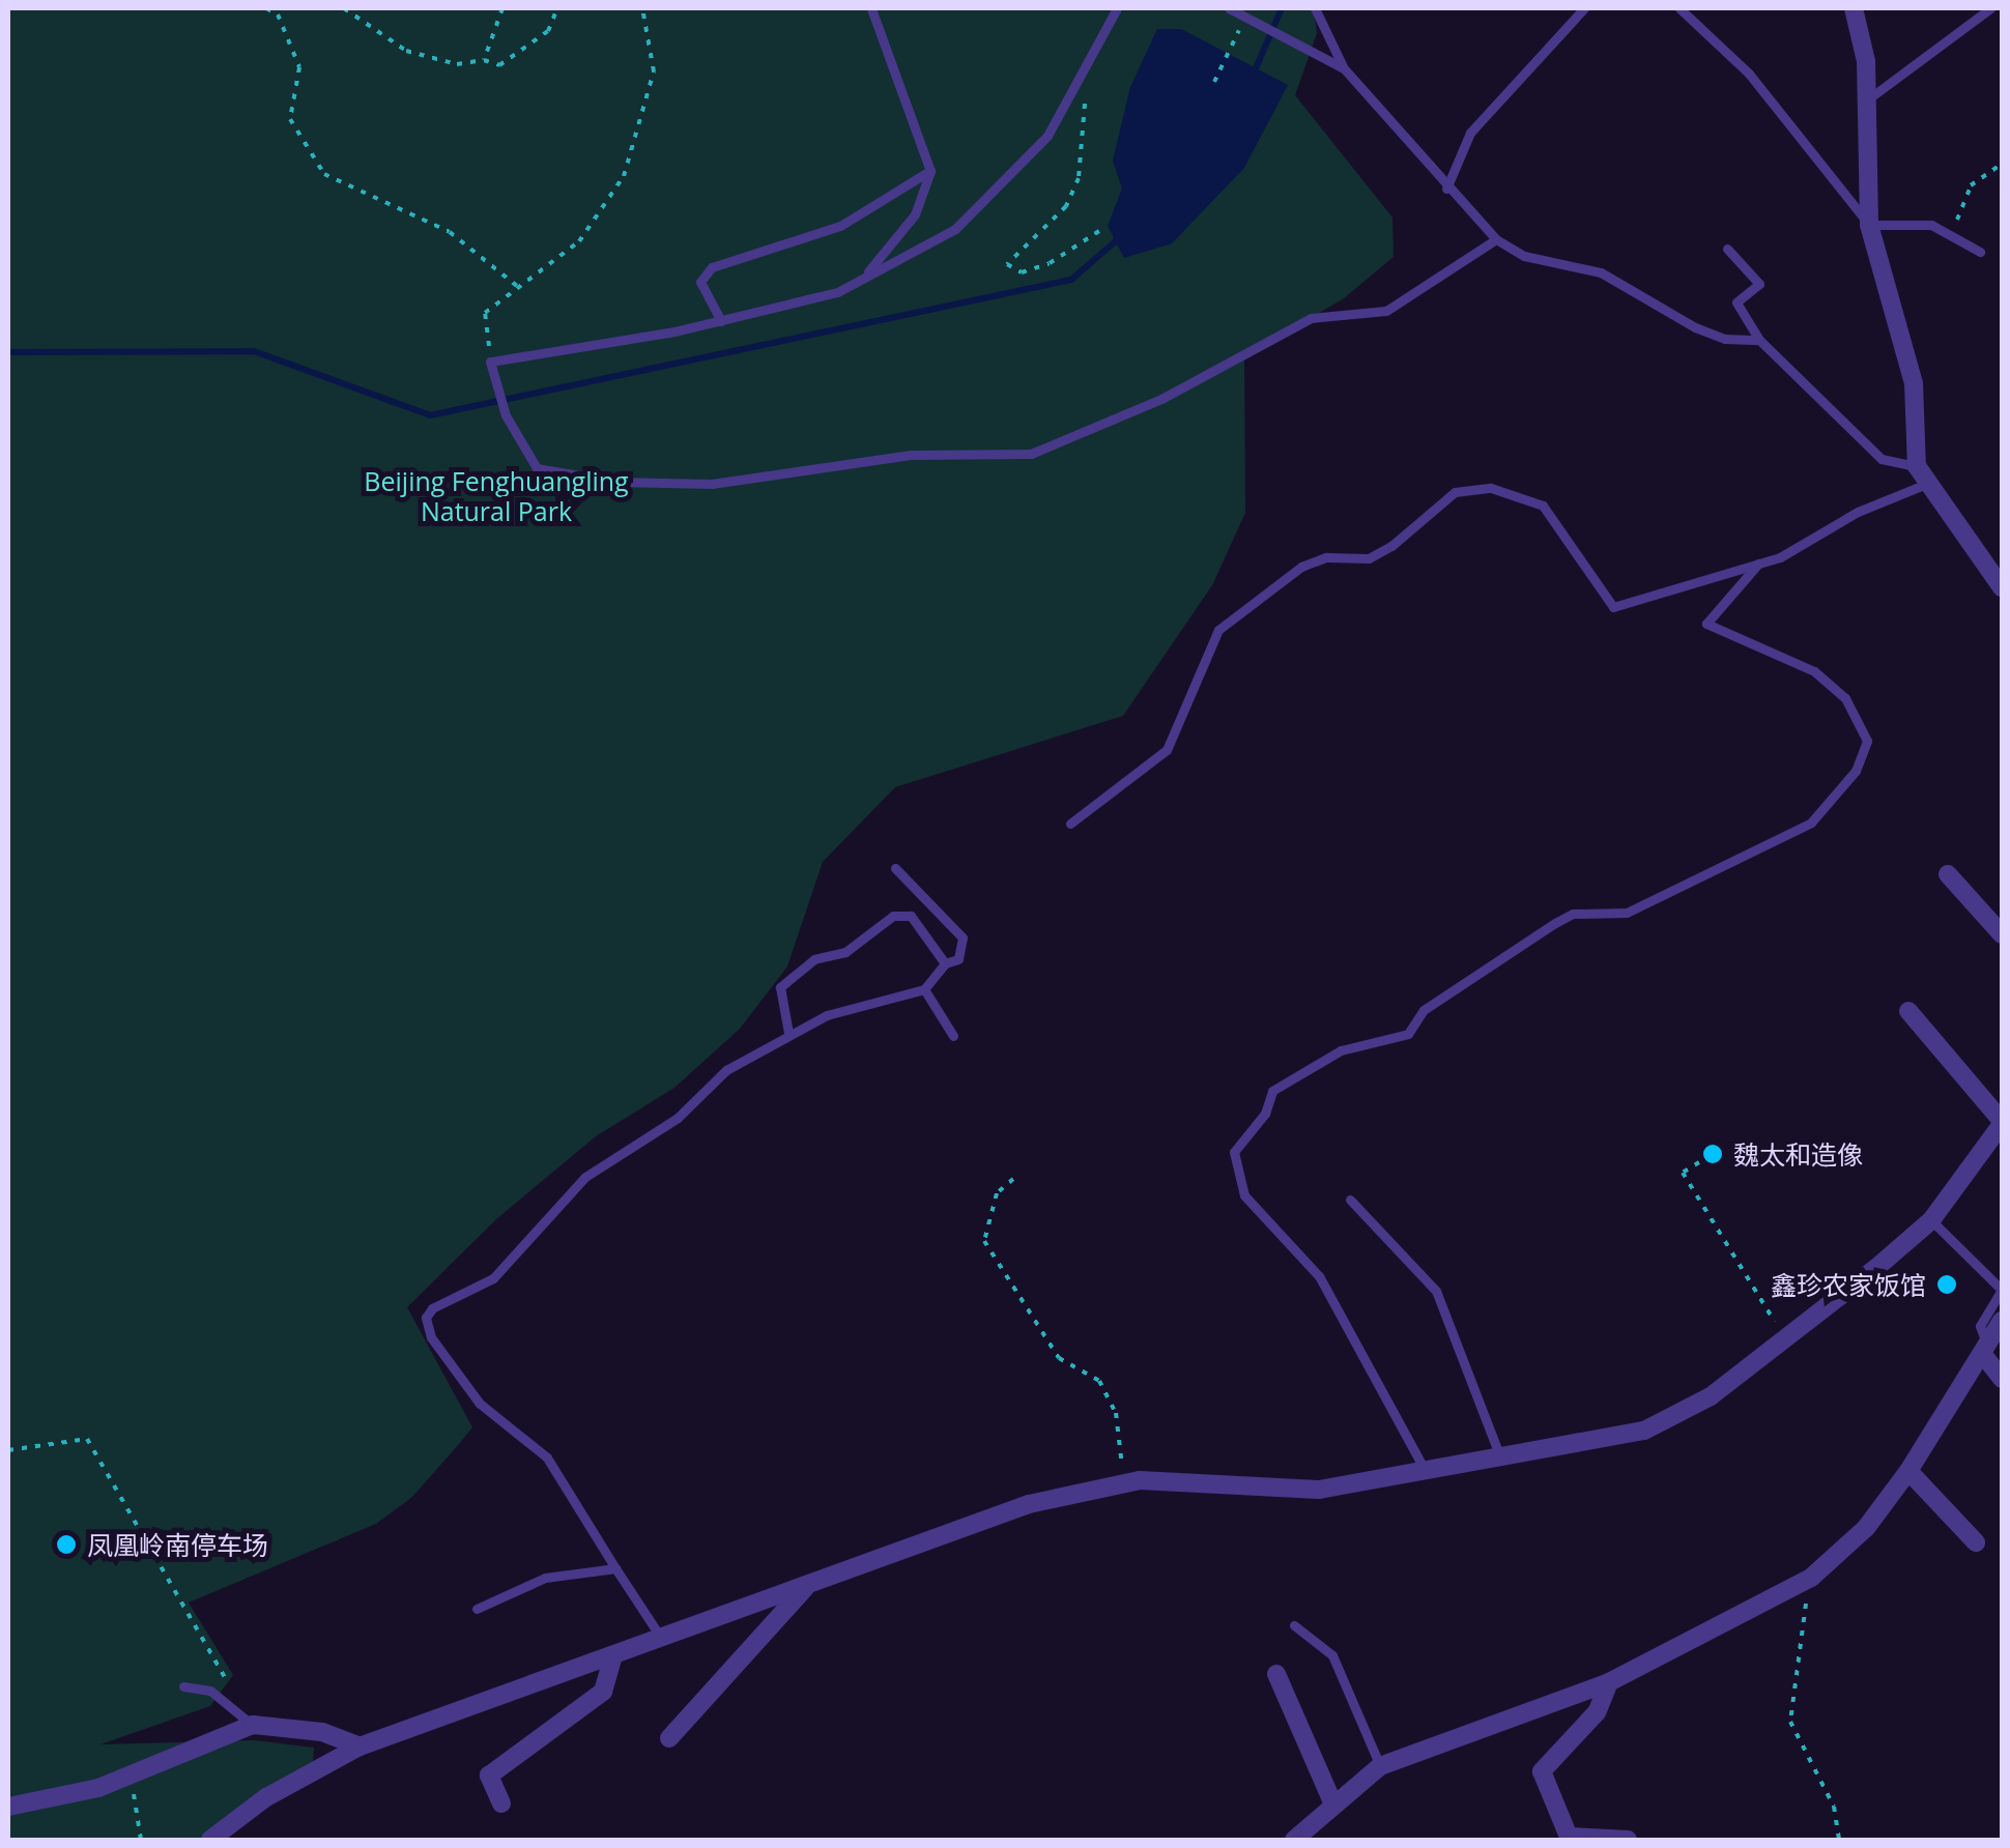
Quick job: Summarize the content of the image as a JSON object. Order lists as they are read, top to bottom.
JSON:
{
  "parks": ["Beijing Fenghuangling Natural Park"],
  "places": ["魏太和造像", "鑫珍农家饭馆", "凤凰岭南停车场"]
}
